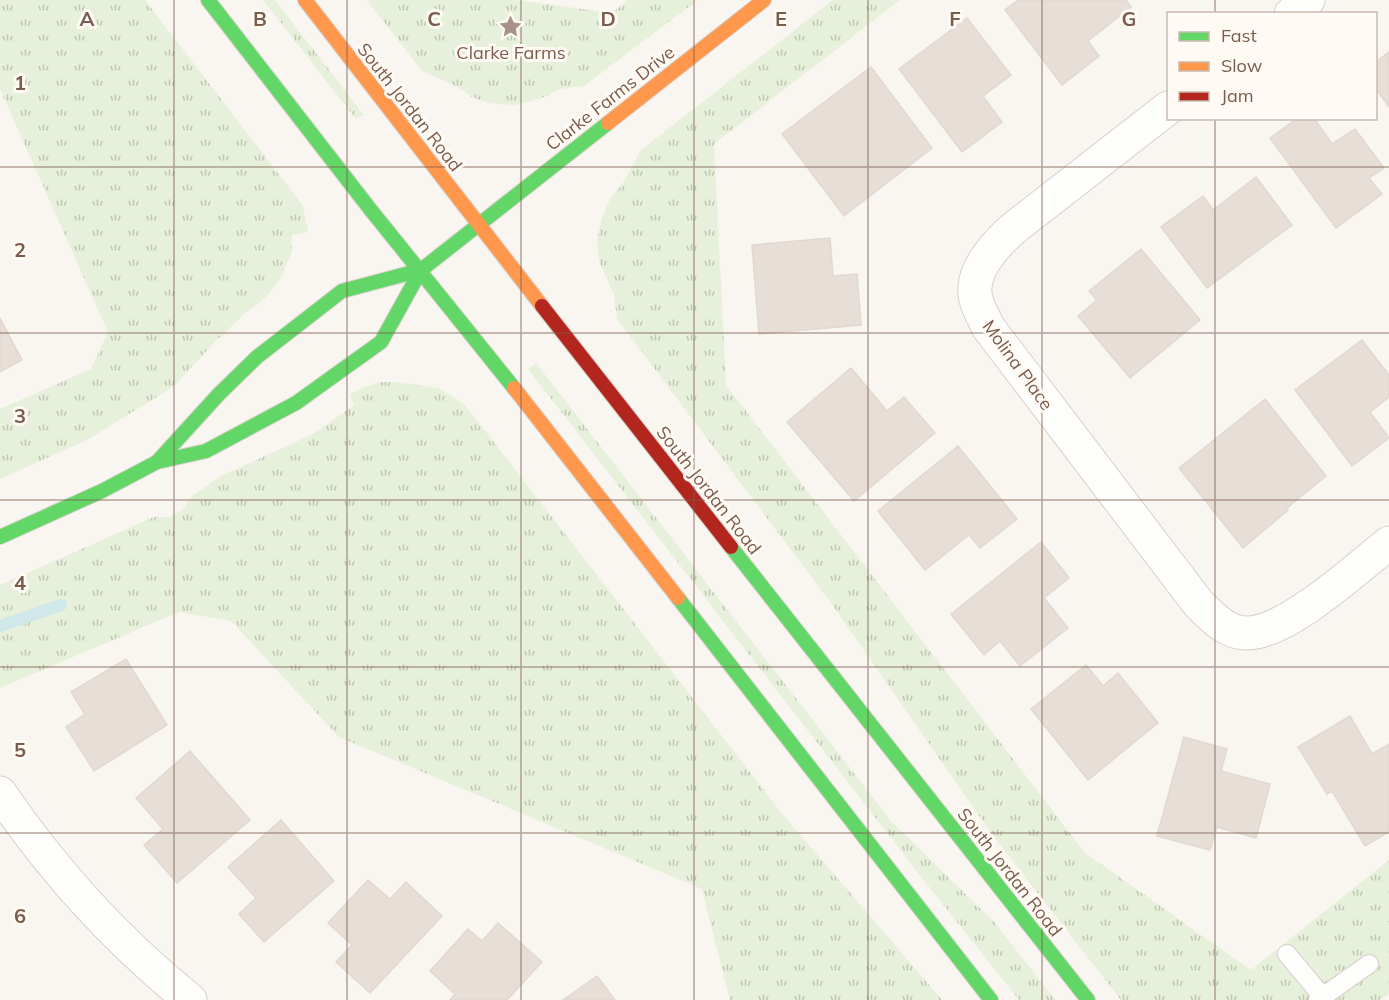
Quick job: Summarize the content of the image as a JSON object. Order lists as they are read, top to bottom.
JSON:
{
  "streets": {
    "main road": ["Clarke Farms Drive", "South Jordan Road"],
    "street": ["Molina Place"]
  },
  "crossings": [
    ["Clarke Farms Drive", "South Jordan Road"]
  ],
  "places": {
    "place": ["Clarke Farms"]
  },
  "legend": ["Fast", "Slow", "Jam"],
  "grid": {
    "columns": [
      "A",
      "B",
      "C",
      "D",
      "E",
      "F",
      "G"
    ],
    "rows": [
      "1",
      "2",
      "3",
      "4",
      "5",
      "6"
    ]
  }
}
